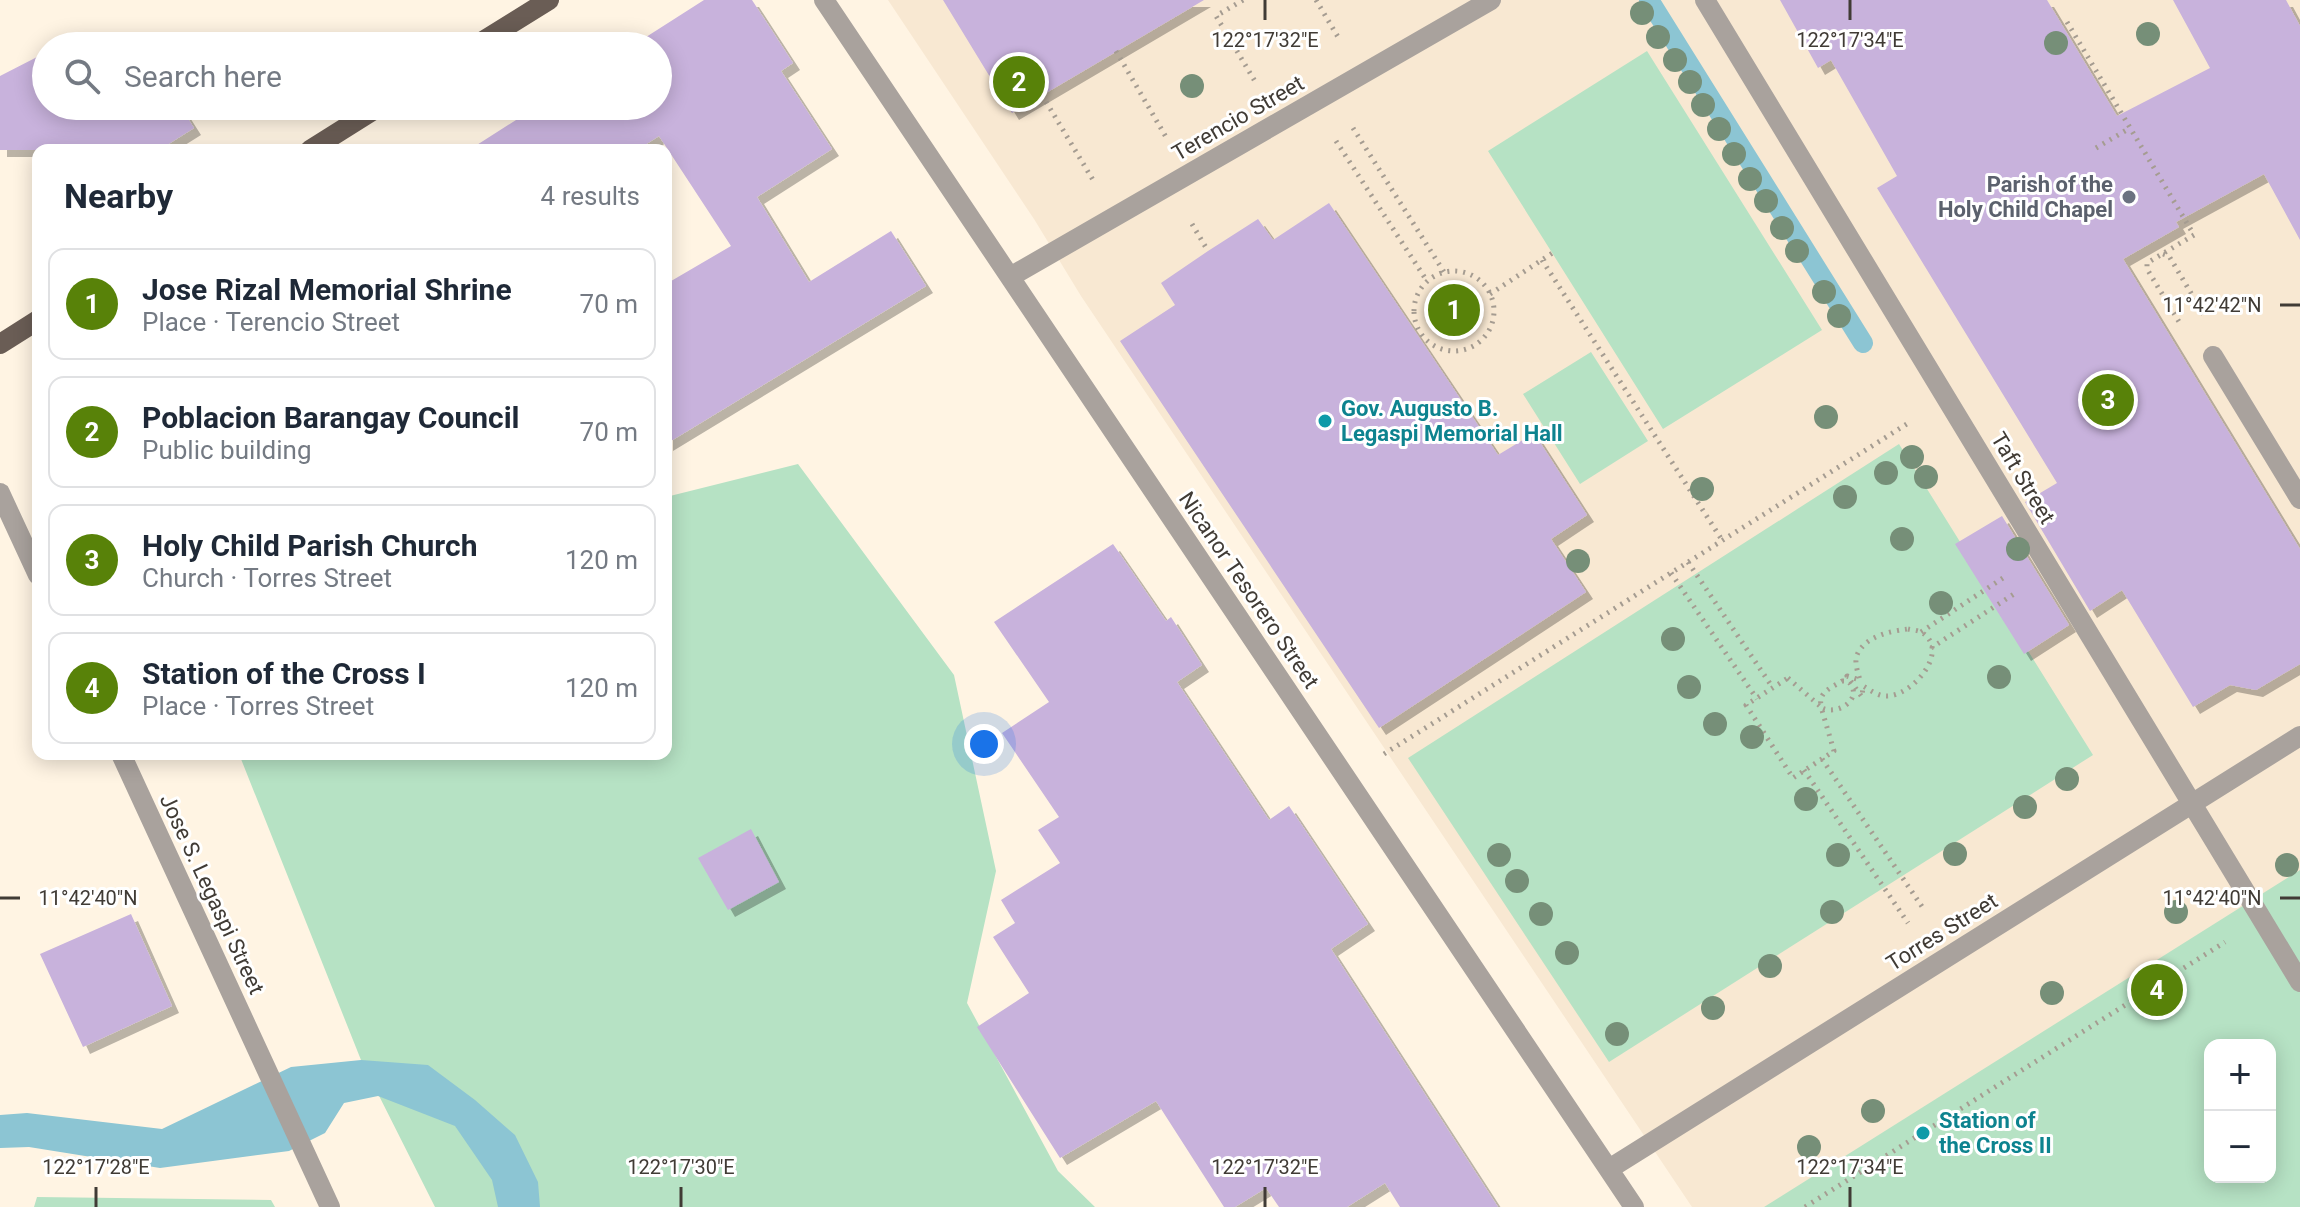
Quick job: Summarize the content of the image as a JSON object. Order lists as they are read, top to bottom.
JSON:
{
  "streets": {
    "street": [
      "Terencio Street",
      "Taft Street",
      "Nicanor Tesorero Street",
      "Jose S. Legaspi Street",
      "Torres Street"
    ]
  },
  "crossings": [
    ["Terencio Street", "Nicanor Tesorero Street"],
    ["Taft Street", "Torres Street"],
    ["Nicanor Tesorero Street", "Torres Street"]
  ],
  "places": ["Parish of the Holy Child Chapel", "Gov. Augusto B. Legaspi Memorial Hall", "Station of the Cross II"],
  "page": {
    "search": "Search here",
    "pins": [
      "2",
      "1",
      "3",
      "4"
    ],
    "heading": ["Nearby", "4 results"],
    "list": [
      {
        "mark": "1",
        "name": "Jose Rizal Memorial Shrine",
        "note": "Place · Terencio Street",
        "value": "70 m"
      },
      {
        "mark": "2",
        "name": "Poblacion Barangay Council",
        "note": "Public building",
        "value": "70 m"
      },
      {
        "mark": "3",
        "name": "Holy Child Parish Church",
        "note": "Church · Torres Street",
        "value": "120 m"
      },
      {
        "mark": "4",
        "name": "Station of the Cross I",
        "note": "Place · Torres Street",
        "value": "120 m"
      }
    ],
    "map_buttons": ["+", "−"]
  },
  "coordinates": [
    "122°17'32\"E",
    "122°17'34\"E",
    "11°42'42\"N",
    "11°42'40\"N",
    "122°17'28\"E",
    "122°17'30\"E"
  ]
}
